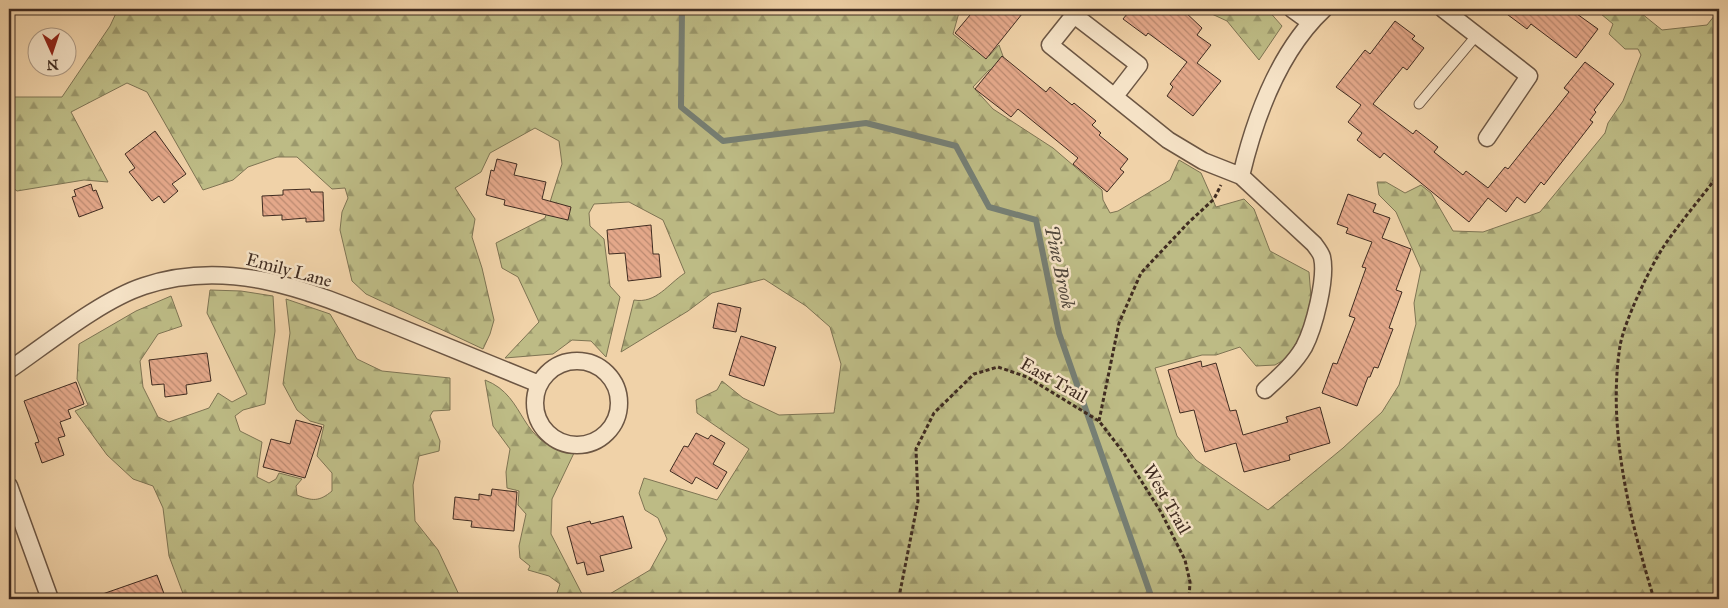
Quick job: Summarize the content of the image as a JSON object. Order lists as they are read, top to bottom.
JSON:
{
  "streets": {
    "street": ["Emily Lane"],
    "path": ["East Trail", "West Trail"]
  },
  "crossings": [
    ["East Trail", "West Trail"]
  ],
  "water": ["Pine Brook"],
  "north": "bottom"
}
